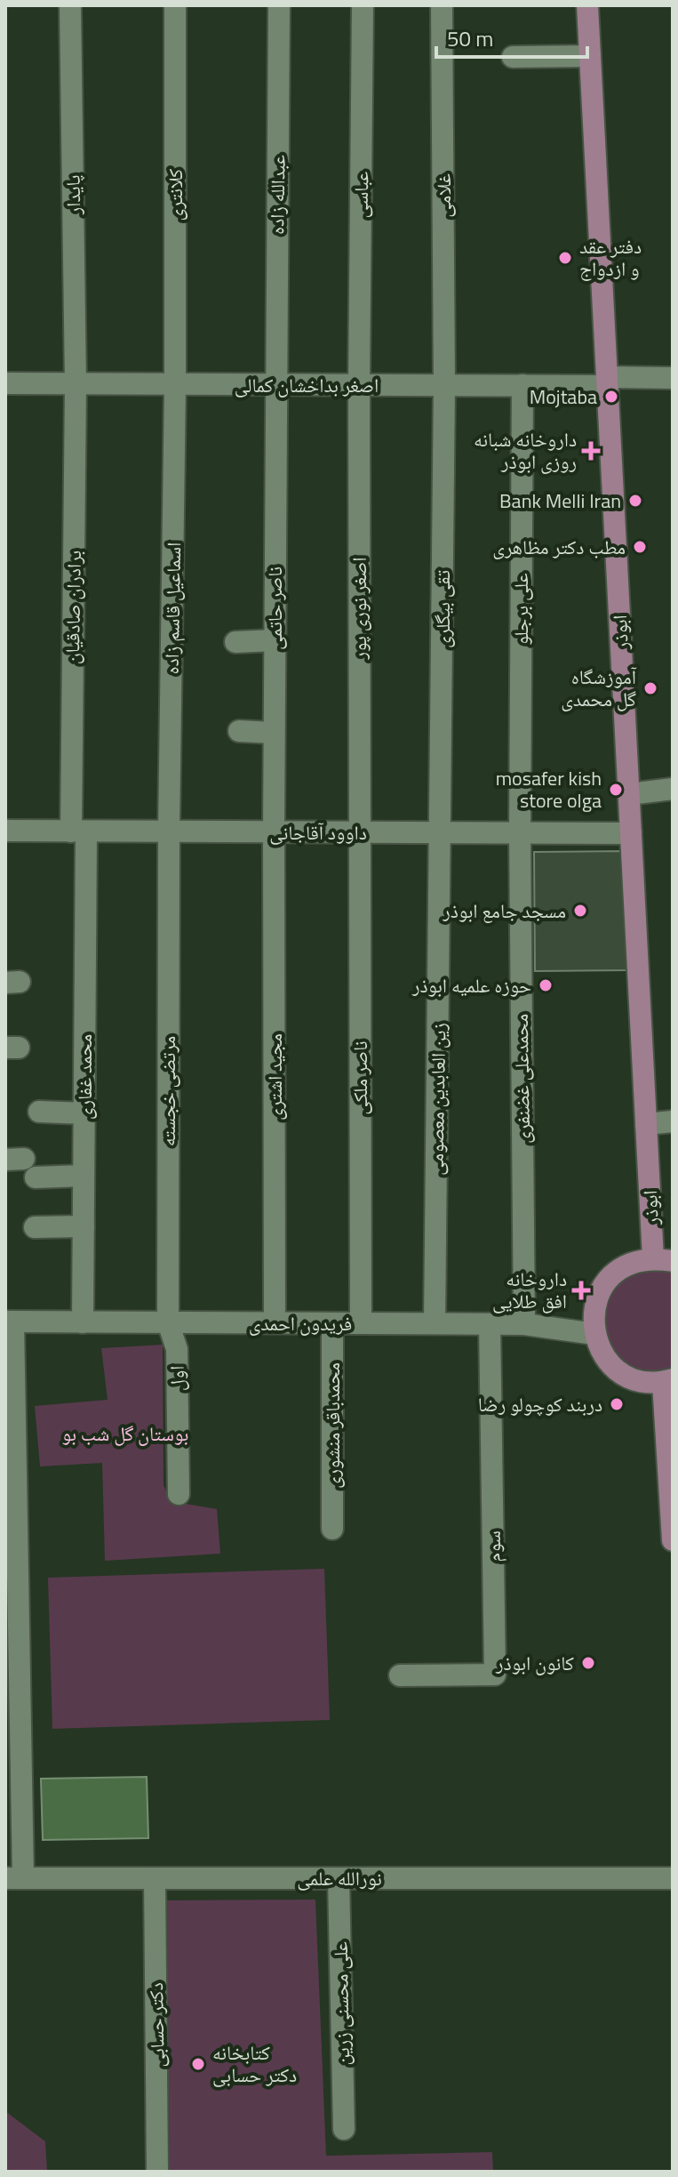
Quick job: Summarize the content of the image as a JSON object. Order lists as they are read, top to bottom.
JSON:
{
  "streets": {
    "main road": ["ابوذر"],
    "street": [
      "پایدار",
      "کلانتری",
      "عبدالله زاده",
      "عباسی",
      "غلامی",
      "اصغر بداخشان کمالی",
      "برادران صادقیان",
      "اسماعیل قاسم زاده",
      "ناصر حاتمی",
      "اصغر نوری پور",
      "تقی بیگلری",
      "علی برجلو",
      "داوود آقاجانی",
      "محمد غفاری",
      "مجید اشتری",
      "ناصر ملکی",
      "محمدعلی غضنفری",
      "مرتضی خجسته",
      "زین العابدین معصومی",
      "فریدون احمدی",
      "اول",
      "محمدباقر منشوری",
      "سوم",
      "نورالله علمی",
      "علی محسنی زرین",
      "دکتر حسابی"
    ]
  },
  "crossings": [
    ["پایدار", "اصغر بداخشان کمالی"],
    ["پایدار", "برادران صادقیان"],
    ["کلانتری", "اصغر بداخشان کمالی"],
    ["کلانتری", "اسماعیل قاسم زاده"],
    ["عبدالله زاده", "اصغر بداخشان کمالی"],
    ["عبدالله زاده", "ناصر حاتمی"],
    ["عباسی", "اصغر بداخشان کمالی"],
    ["عباسی", "اصغر نوری پور"],
    ["غلامی", "اصغر بداخشان کمالی"],
    ["غلامی", "تقی بیگلری"],
    ["اصغر بداخشان کمالی", "برادران صادقیان"],
    ["اصغر بداخشان کمالی", "اسماعیل قاسم زاده"],
    ["اصغر بداخشان کمالی", "ناصر حاتمی"],
    ["اصغر بداخشان کمالی", "اصغر نوری پور"],
    ["اصغر بداخشان کمالی", "تقی بیگلری"],
    ["اصغر بداخشان کمالی", "علی برجلو"],
    ["اصغر بداخشان کمالی", "ابوذر"],
    ["برادران صادقیان", "داوود آقاجانی"],
    ["برادران صادقیان", "محمد غفاری"],
    ["اسماعیل قاسم زاده", "داوود آقاجانی"],
    ["اسماعیل قاسم زاده", "مرتضی خجسته"],
    ["ناصر حاتمی", "داوود آقاجانی"],
    ["ناصر حاتمی", "مجید اشتری"],
    ["اصغر نوری پور", "داوود آقاجانی"],
    ["اصغر نوری پور", "ناصر ملکی"],
    ["تقی بیگلری", "داوود آقاجانی"],
    ["تقی بیگلری", "زین العابدین معصومی"],
    ["علی برجلو", "داوود آقاجانی"],
    ["علی برجلو", "محمدعلی غضنفری"],
    ["ابوذر", "داوود آقاجانی"],
    ["داوود آقاجانی", "محمد غفاری"],
    ["داوود آقاجانی", "مجید اشتری"],
    ["داوود آقاجانی", "ناصر ملکی"],
    ["داوود آقاجانی", "محمدعلی غضنفری"],
    ["داوود آقاجانی", "مرتضی خجسته"],
    ["داوود آقاجانی", "زین العابدین معصومی"],
    ["محمد غفاری", "فریدون احمدی"],
    ["مجید اشتری", "فریدون احمدی"],
    ["ناصر ملکی", "فریدون احمدی"],
    ["محمدعلی غضنفری", "فریدون احمدی"],
    ["مرتضی خجسته", "فریدون احمدی"],
    ["مرتضی خجسته", "اول"],
    ["زین العابدین معصومی", "فریدون احمدی"],
    ["فریدون احمدی", "محمدباقر منشوری"],
    ["فریدون احمدی", "سوم"],
    ["نورالله علمی", "علی محسنی زرین"],
    ["نورالله علمی", "دکتر حسابی"]
  ],
  "parks": ["بوستان گل شب بو"],
  "places": {
    "other": [
      "دفتر عقد و ازدواج",
      "Mojtaba",
      "Bank Melli Iran",
      "مطب دکتر مظاهری",
      "آموزشگاه گل محمدی",
      "mosafer kish store olga",
      "مسجد جامع ابوذر",
      "حوزه علمیه ابوذر",
      "دربند کوچولو رضا",
      "کانون ابوذر",
      "کتابخانه دکتر حسابی"
    ],
    "health": ["داروخانه شبانه روزی ابوذر", "داروخانه افق طلایی"]
  },
  "scale_bar": "50 m"
}
